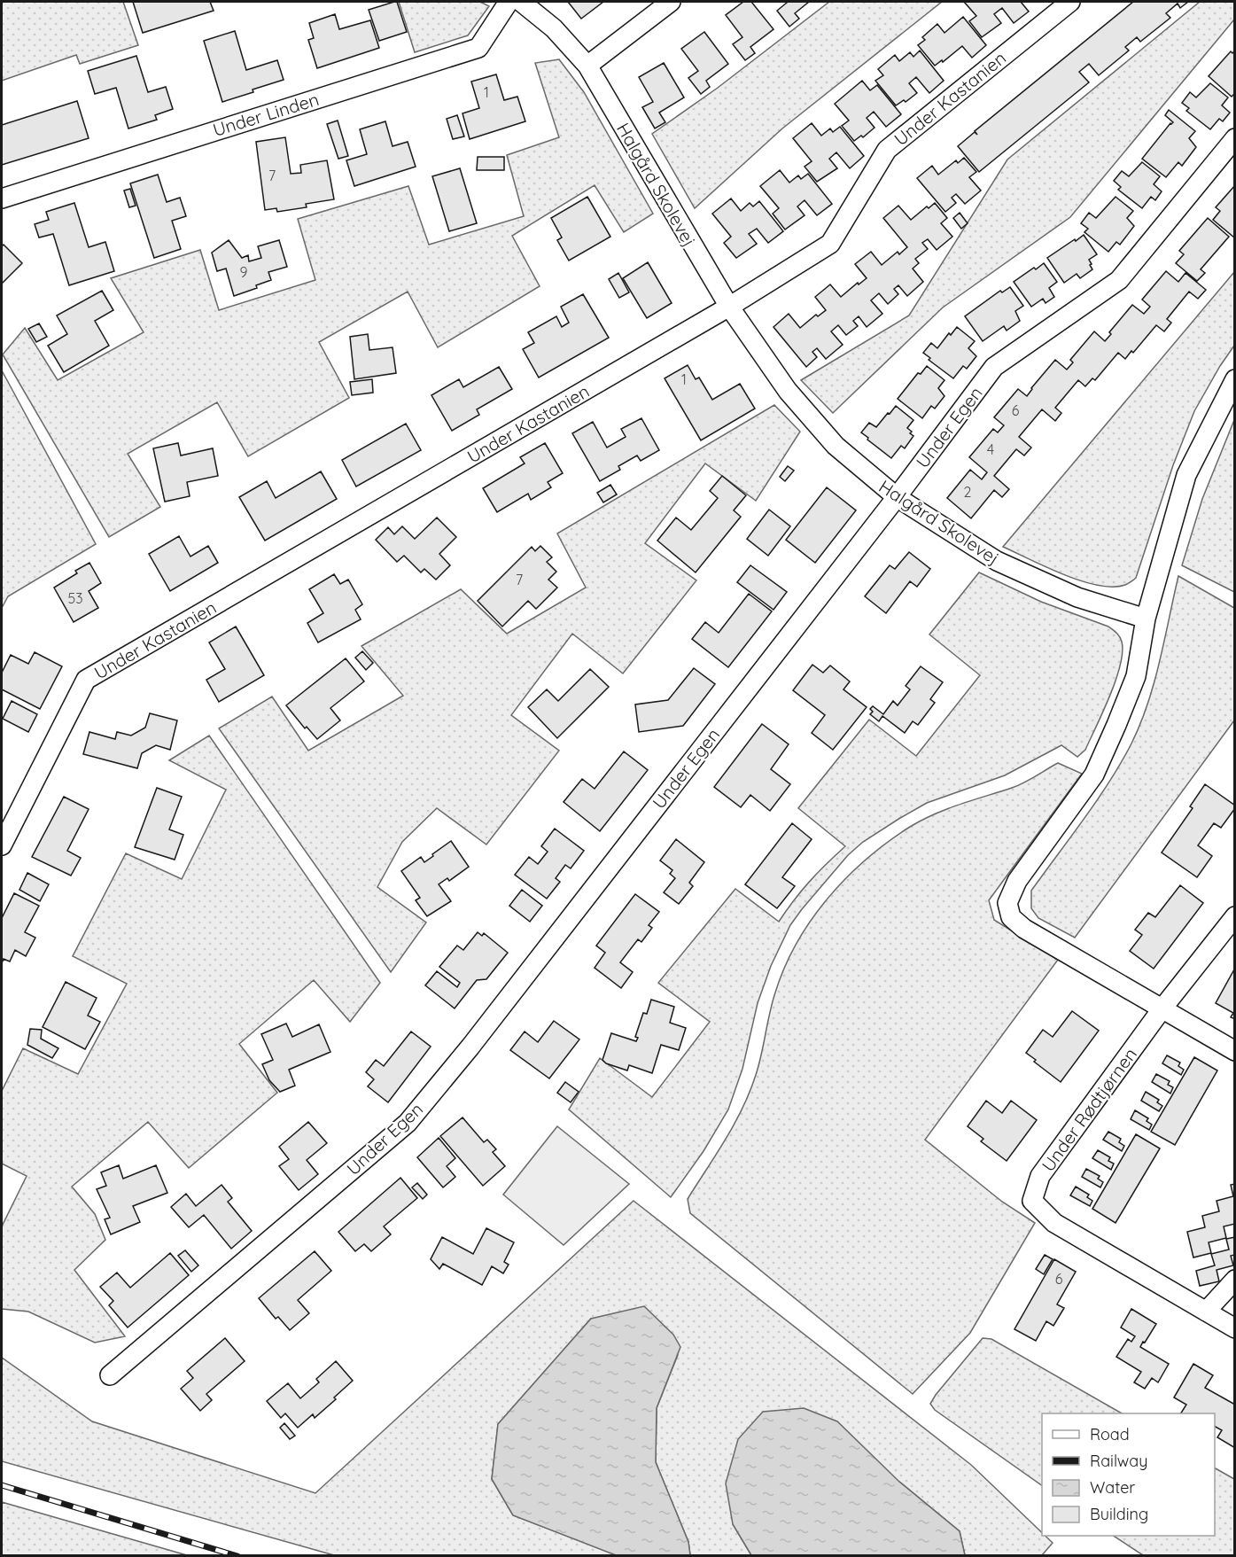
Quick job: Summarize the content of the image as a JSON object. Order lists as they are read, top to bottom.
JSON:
{
  "streets": {
    "street": [
      "Under Kastanien",
      "Under Linden",
      "Halgård Skolevej",
      "Under Egen",
      "Under Rødtjørnen"
    ]
  },
  "crossings": [
    ["Under Kastanien", "Halgård Skolevej"],
    ["Halgård Skolevej", "Under Egen"]
  ],
  "house_numbers": [
    "1",
    "7",
    "9",
    "1",
    "6",
    "4",
    "2",
    "7",
    "53",
    "6"
  ],
  "legend": [
    "Road",
    "Railway",
    "Water",
    "Building"
  ]
}
